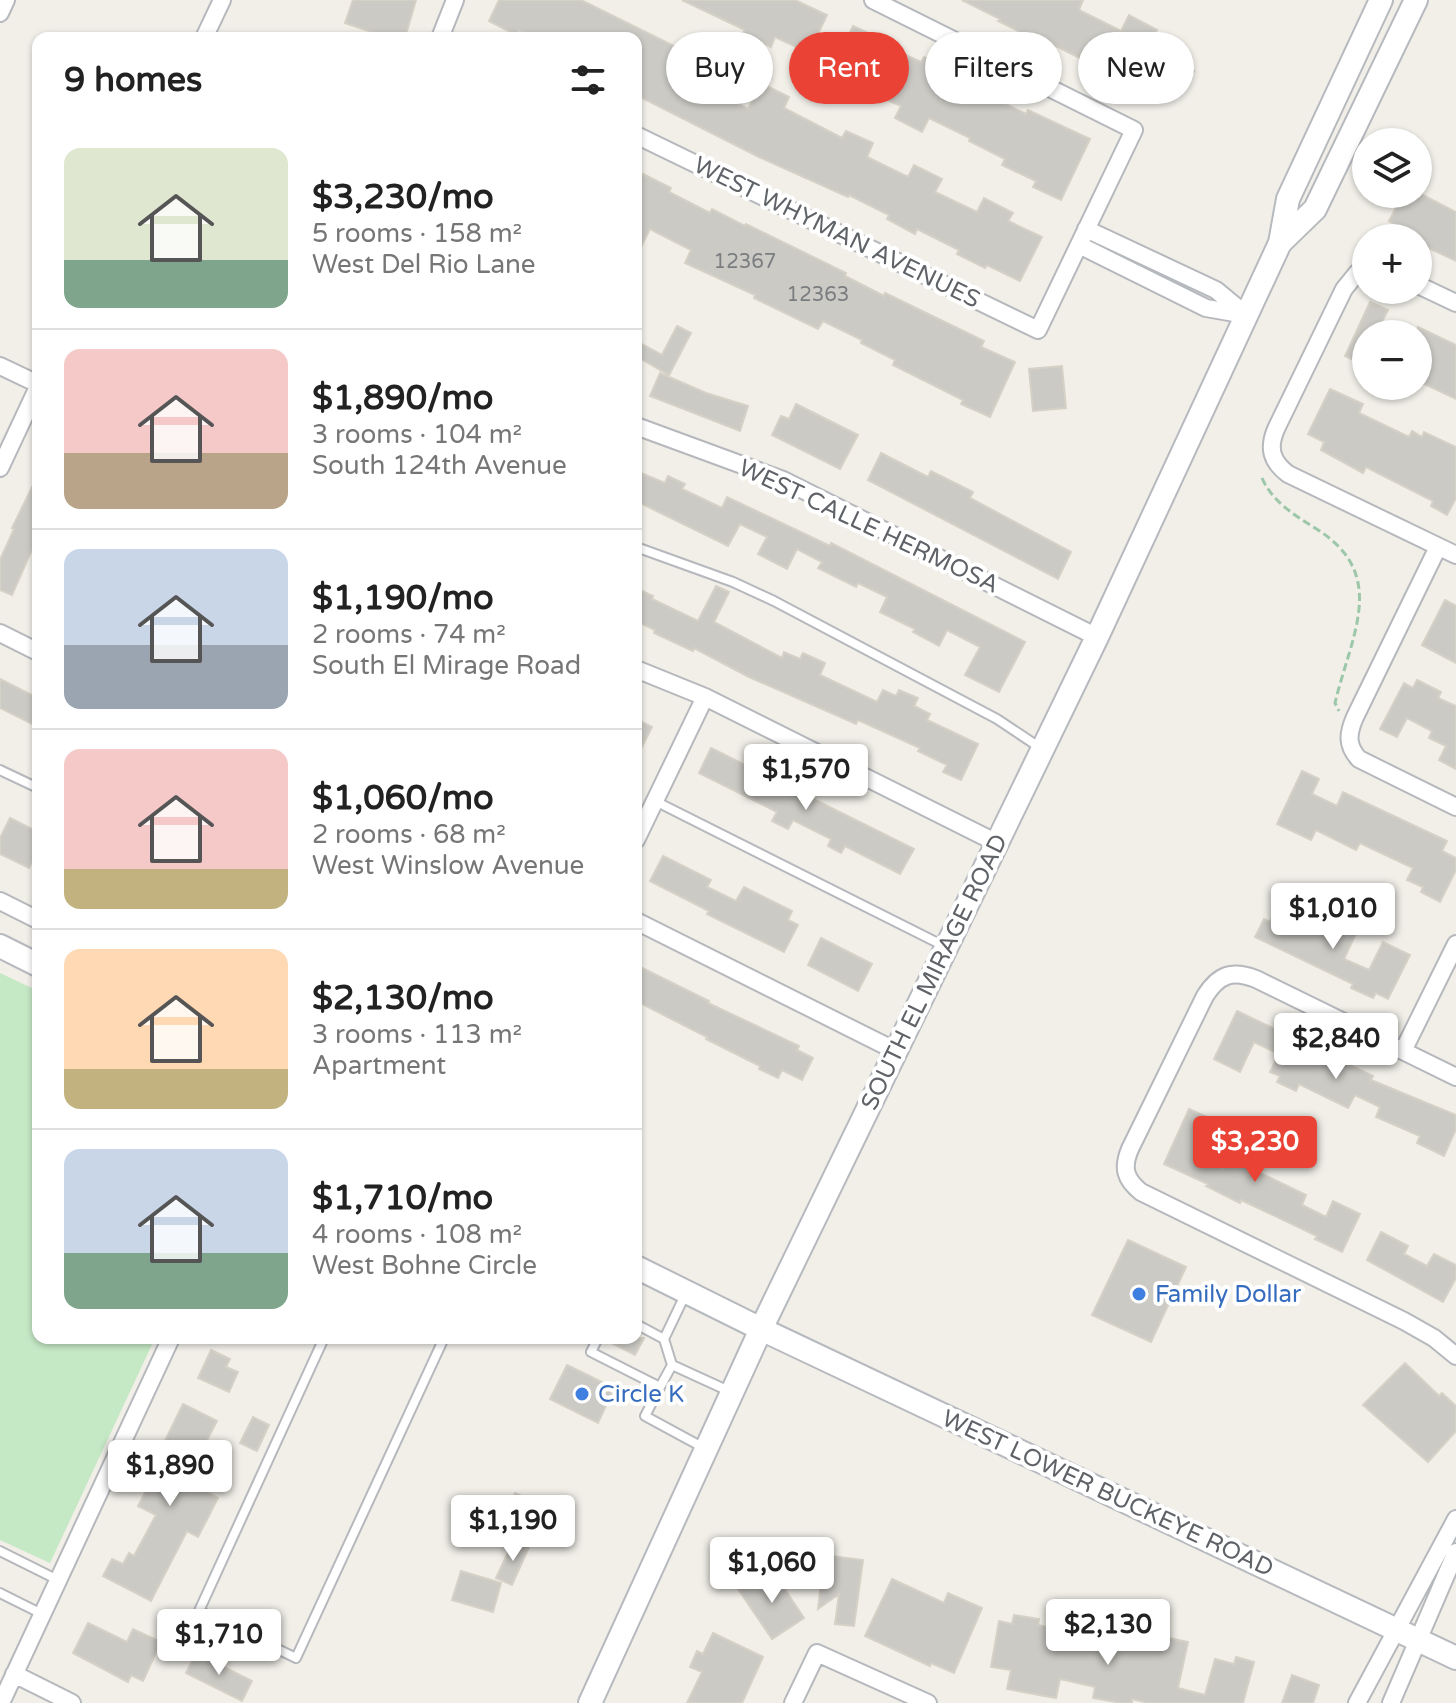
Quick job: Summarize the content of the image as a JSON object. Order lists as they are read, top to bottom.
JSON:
{
  "streets": {
    "main road": ["SOUTH EL MIRAGE ROAD", "WEST LOWER BUCKEYE ROAD"],
    "street": ["WEST WHYMAN AVENUES", "WEST CALLE HERMOSA"]
  },
  "crossings": [
    ["WEST CALLE HERMOSA", "SOUTH EL MIRAGE ROAD"],
    ["SOUTH EL MIRAGE ROAD", "WEST LOWER BUCKEYE ROAD"]
  ],
  "places": ["Family Dollar", "Circle K"],
  "house_numbers": ["12367", "12363"],
  "page": {
    "chip": [
      "Buy",
      "Rent",
      "Filters",
      "New"
    ],
    "heading": "9 homes",
    "map_buttons": ["+", "−"],
    "list": [
      {
        "name": "$3,230/mo",
        "note": "5 rooms · 158 m² · West Del Rio Lane"
      },
      {
        "name": "$1,890/mo",
        "note": "3 rooms · 104 m² · South 124th Avenue"
      },
      {
        "name": "$1,190/mo",
        "note": "2 rooms · 74 m² · South El Mirage Road"
      },
      {
        "name": "$1,060/mo",
        "note": "2 rooms · 68 m² · West Winslow Avenue"
      },
      {
        "name": "$2,130/mo",
        "note": "3 rooms · 113 m² · Apartment"
      },
      {
        "name": "$1,710/mo",
        "note": "4 rooms · 108 m² · West Bohne Circle"
      }
    ],
    "price": [
      "$1,570",
      "$1,010",
      "$2,840",
      "$3,230",
      "$1,890",
      "$1,190",
      "$1,060",
      "$2,130",
      "$1,710"
    ]
  }
}
